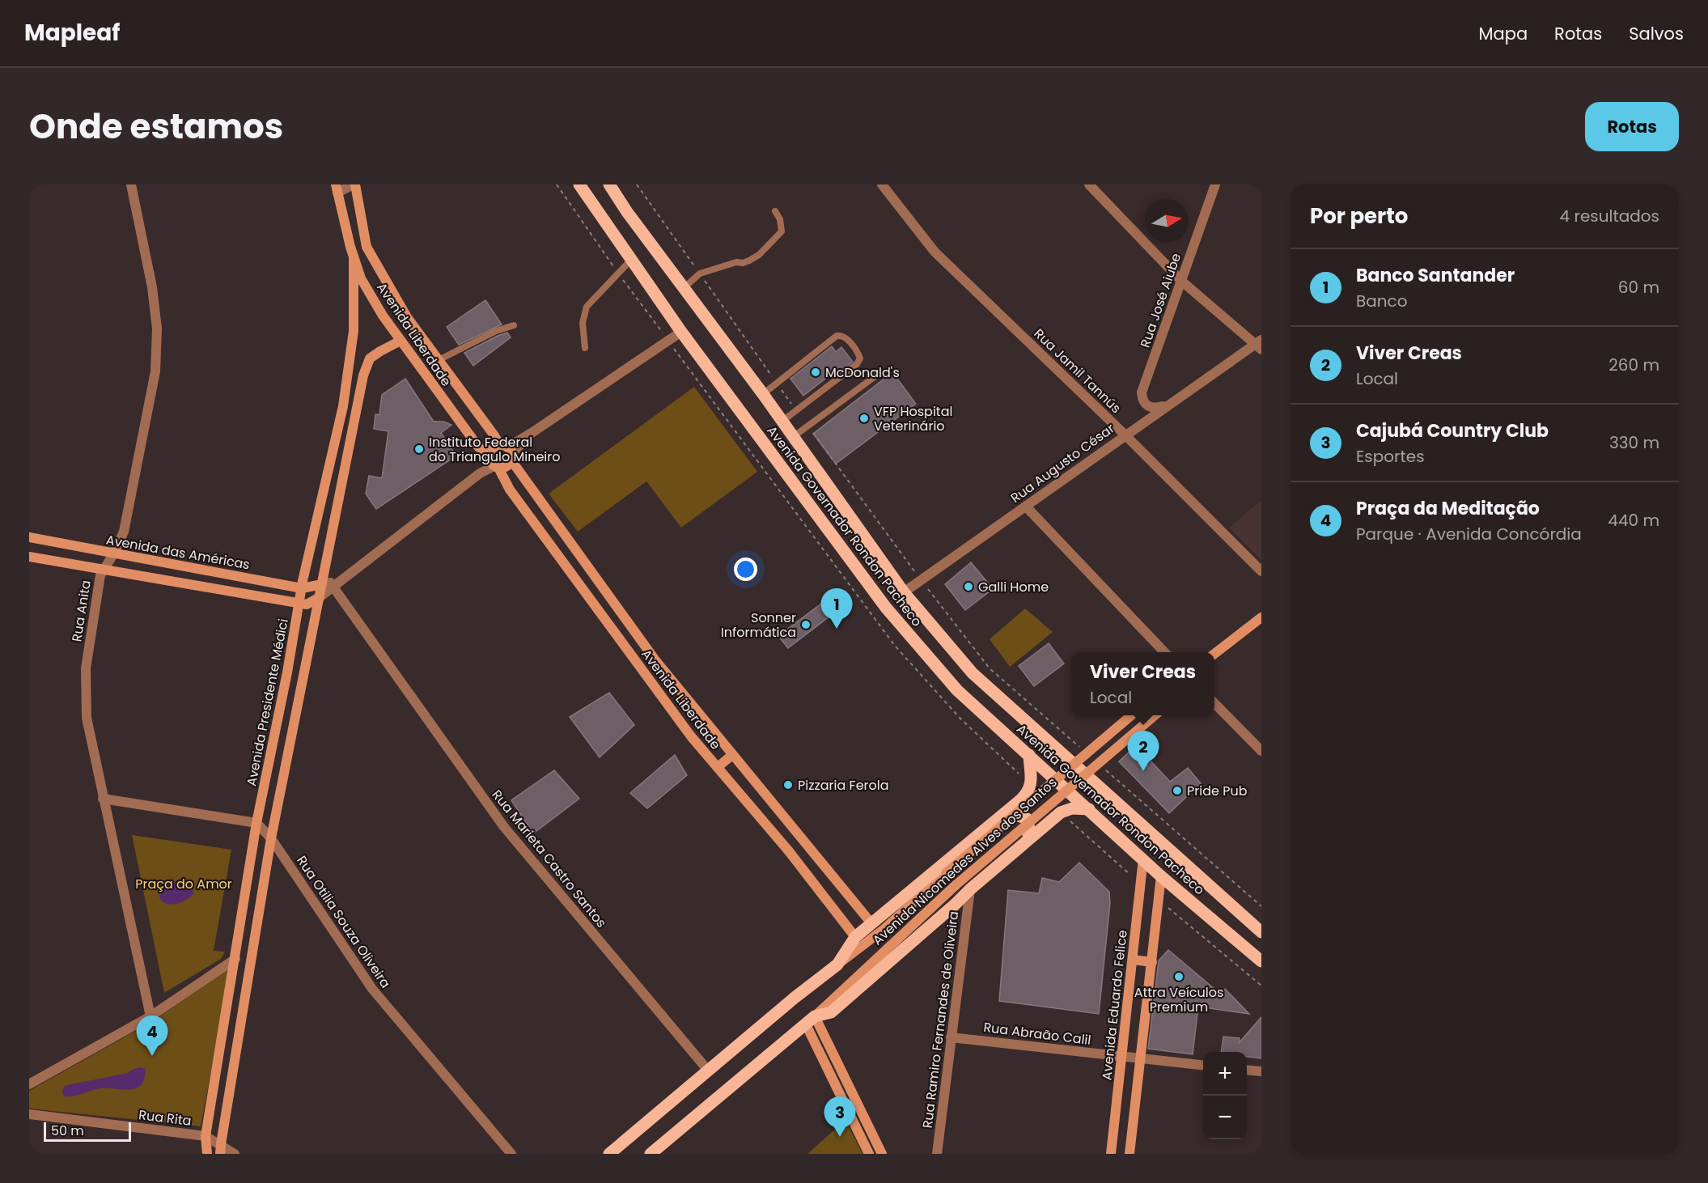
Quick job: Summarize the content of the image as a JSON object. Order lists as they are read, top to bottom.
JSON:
{
  "streets": {
    "main road": [
      "Avenida Liberdade",
      "Avenida Governador Rondon Pacheco",
      "Avenida das Américas",
      "Avenida Presidente Médici",
      "Avenida Nicomedes Alves dos Santos",
      "Avenida Eduardo Felice"
    ],
    "street": [
      "Rua José Aiube",
      "Rua Jamil Tannús",
      "Rua Augusto César",
      "Rua Anita",
      "Rua Marieta Castro Santos",
      "Rua Otilia Souza Oliveira",
      "Rua Ramiro Fernandes de Oliveira",
      "Rua Abraão Calil",
      "Rua Rita"
    ]
  },
  "crossings": [
    ["Rua José Aiube", "Rua Augusto César"],
    ["Avenida Liberdade", "Avenida Presidente Médici"],
    ["Avenida Liberdade", "Avenida Nicomedes Alves dos Santos"],
    ["Rua Jamil Tannús", "Rua Augusto César"],
    ["Rua Augusto César", "Avenida Governador Rondon Pacheco"],
    ["Avenida Governador Rondon Pacheco", "Avenida Nicomedes Alves dos Santos"],
    ["Avenida Governador Rondon Pacheco", "Avenida Eduardo Felice"],
    ["Avenida das Américas", "Rua Anita"],
    ["Avenida das Américas", "Avenida Presidente Médici"],
    ["Avenida das Américas", "Rua Marieta Castro Santos"],
    ["Avenida Presidente Médici", "Rua Otilia Souza Oliveira"],
    ["Avenida Presidente Médici", "Rua Rita"],
    ["Rua Marieta Castro Santos", "Avenida Nicomedes Alves dos Santos"],
    ["Avenida Nicomedes Alves dos Santos", "Rua Ramiro Fernandes de Oliveira"],
    ["Avenida Eduardo Felice", "Rua Abraão Calil"],
    ["Rua Ramiro Fernandes de Oliveira", "Rua Abraão Calil"]
  ],
  "parks": ["Praça do Amor"],
  "places": [
    "McDonald's",
    "VFP Hospital Veterinário",
    "Instituto Federal do Triangulo Mineiro",
    "Galli Home",
    "Sonner Informática",
    "Pizzaria Ferola",
    "Pride Pub",
    "Attra Veículos Premium"
  ],
  "scale_bar": "50 m",
  "north": "right",
  "page": {
    "header": "Mapleaf",
    "nav": ["Mapa", "Rotas", "Salvos"],
    "title": "Onde estamos",
    "buttons": "Rotas",
    "heading": ["Por perto", "4 resultados"],
    "list": [
      {
        "mark": "1",
        "name": "Banco Santander",
        "note": "Banco",
        "value": "60 m"
      },
      {
        "mark": "2",
        "name": "Viver Creas",
        "note": "Local",
        "value": "260 m"
      },
      {
        "mark": "3",
        "name": "Cajubá Country Club",
        "note": "Esportes",
        "value": "330 m"
      },
      {
        "mark": "4",
        "name": "Praça da Meditação",
        "note": "Parque · Avenida Concórdia",
        "value": "440 m"
      }
    ],
    "pins": [
      "1",
      "2",
      "4",
      "3"
    ],
    "popup": ["Viver Creas", "Local"],
    "map_buttons": ["+", "−"],
    "scale": "50 m"
  }
}
